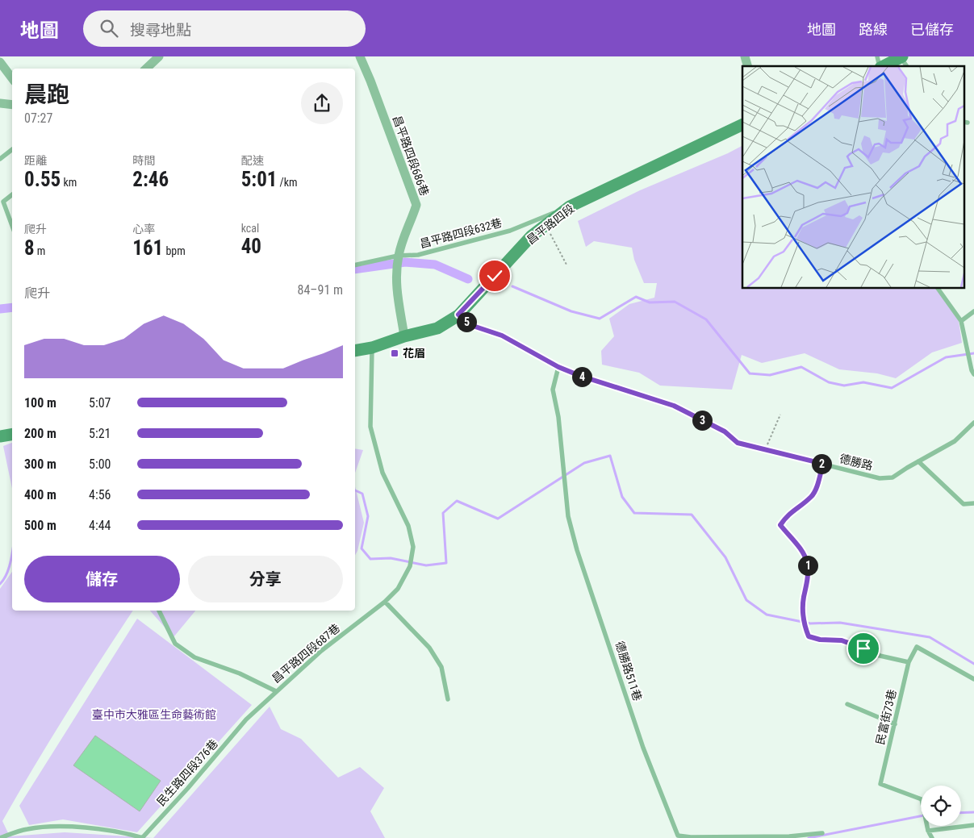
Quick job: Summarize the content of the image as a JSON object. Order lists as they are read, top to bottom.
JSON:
{
  "streets": {
    "street": ["昌平路四段686巷", "昌平路四段"],
    "lane": [
      "昌平路四段632巷",
      "德勝路",
      "昌平路四段687巷",
      "德勝路511巷",
      "民富街73巷",
      "民生路四段376巷"
    ]
  },
  "crossings": [
    ["昌平路四段686巷", "昌平路四段"],
    ["昌平路四段686巷", "昌平路四段632巷"],
    ["昌平路四段", "昌平路四段632巷"],
    ["昌平路四段", "德勝路"],
    ["昌平路四段", "昌平路四段687巷"],
    ["德勝路", "德勝路511巷"],
    ["昌平路四段687巷", "民生路四段376巷"]
  ],
  "parks": ["臺中市大雅區生命藝術館"],
  "places": {
    "transit": ["花眉"]
  },
  "page": {
    "header": "地圖",
    "search": "搜尋地點",
    "nav": ["地圖", "路線", "已儲存"],
    "heading": ["晨跑", "07:27"],
    "stats": [
      ["距離", "0.55 km"],
      ["時間", "2:46"],
      ["配速", "5:01 /km"],
      ["爬升", "8 m"],
      ["心率", "161 bpm"],
      ["kcal", "40"]
    ],
    "chart": ["爬升", "84–91 m"],
    "pins": [
      "5",
      "4",
      "3",
      "2",
      "1"
    ],
    "list": [
      {
        "name": "100 m",
        "note": "5:07"
      },
      {
        "name": "200 m",
        "note": "5:21"
      },
      {
        "name": "300 m",
        "note": "5:00"
      },
      {
        "name": "400 m",
        "note": "4:56"
      },
      {
        "name": "500 m",
        "note": "4:44"
      }
    ],
    "buttons": ["儲存", "分享"]
  }
}
